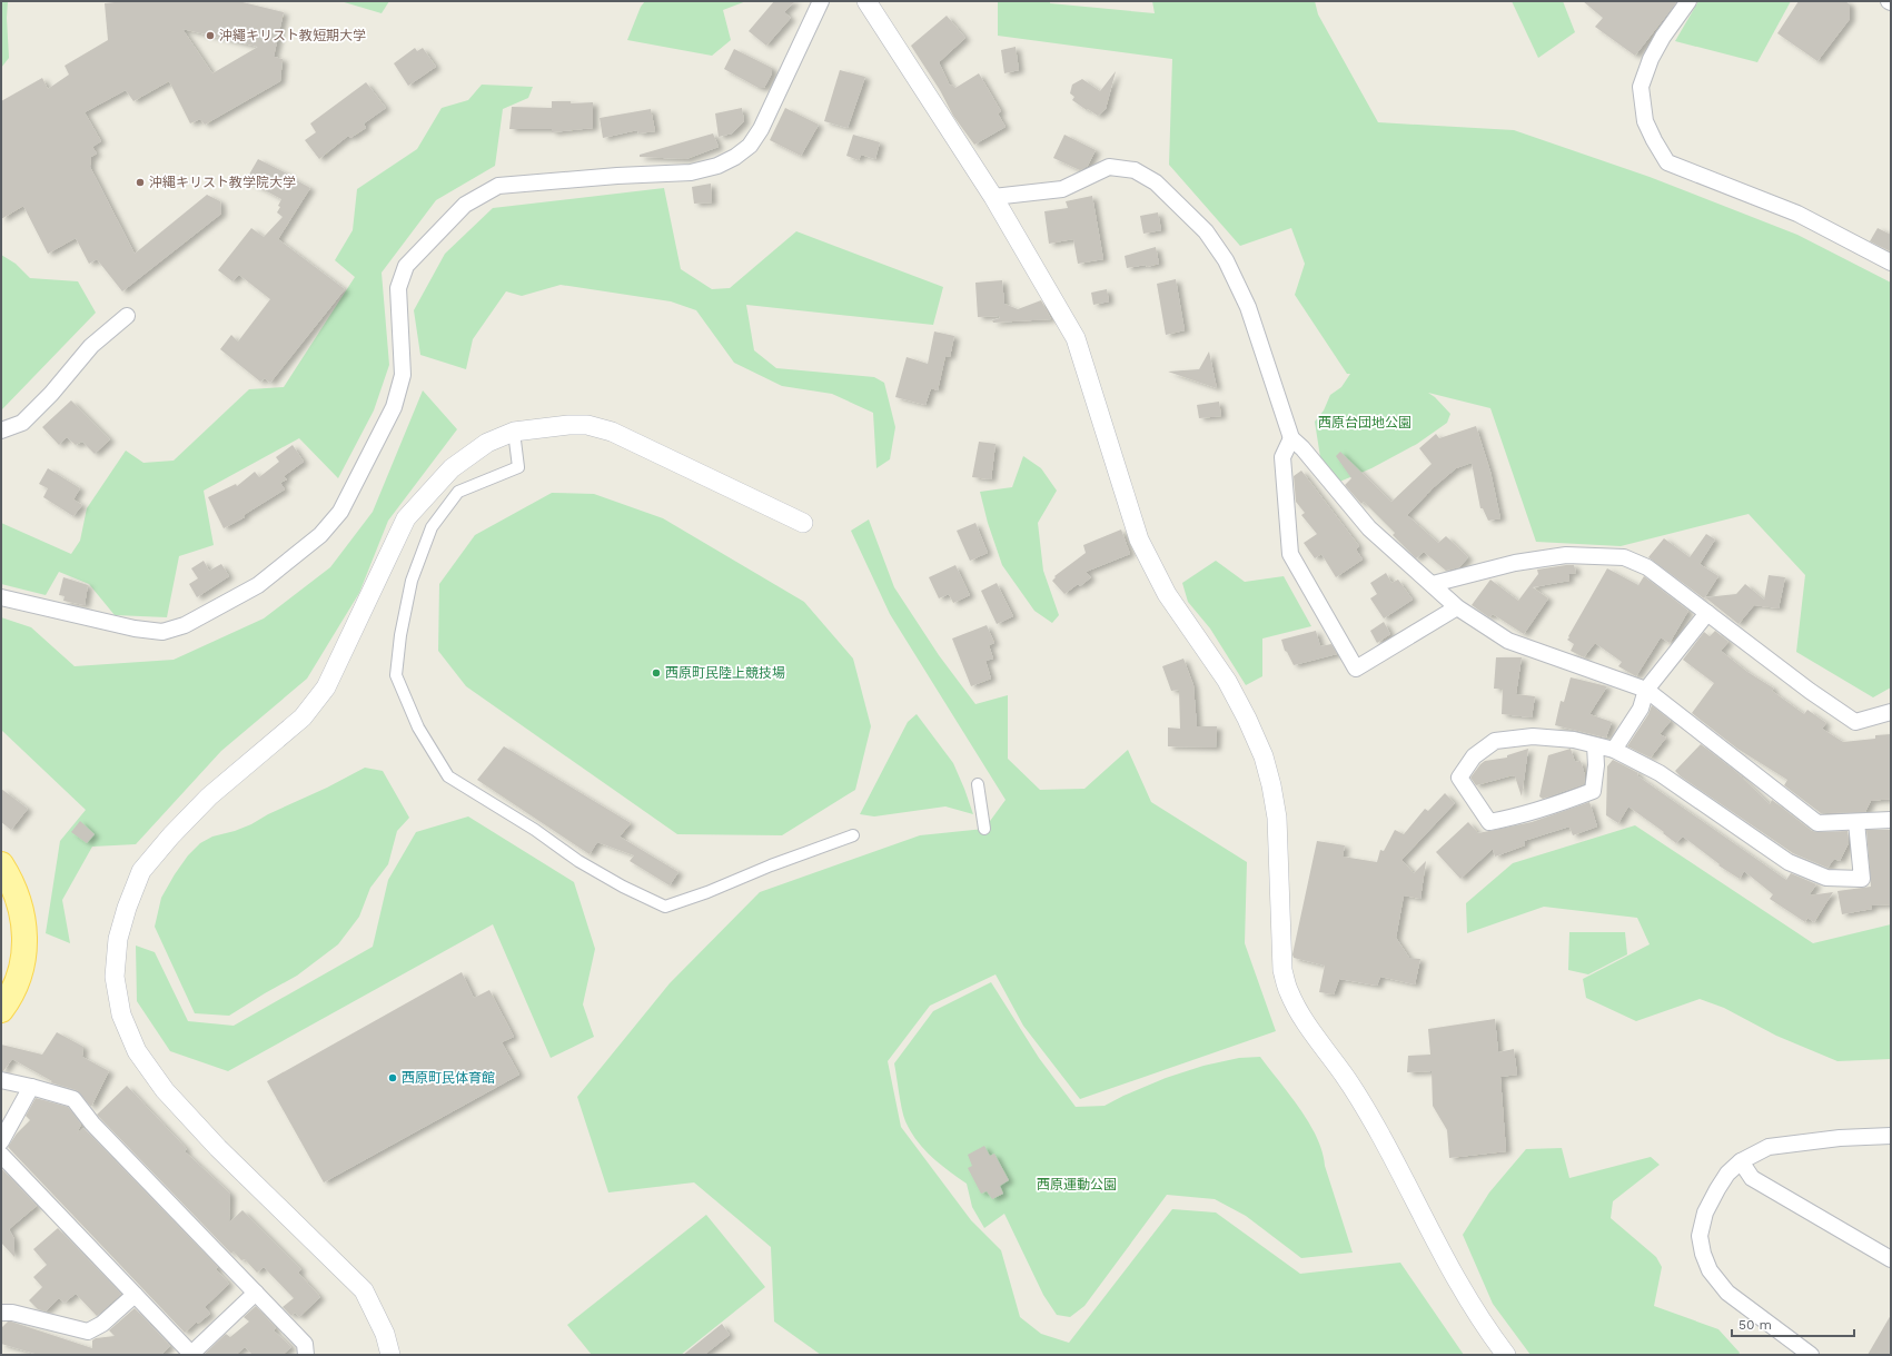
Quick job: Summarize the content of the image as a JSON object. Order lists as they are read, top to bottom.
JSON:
{
  "parks": ["西原台団地公園", "西原運動公園"],
  "places": [
    "沖繩キリスト教短期大学",
    "沖縄キリスト教学院大学",
    "西原町民陸上競技場",
    "西原町民体育館"
  ],
  "scale_bar": "50 m"
}
